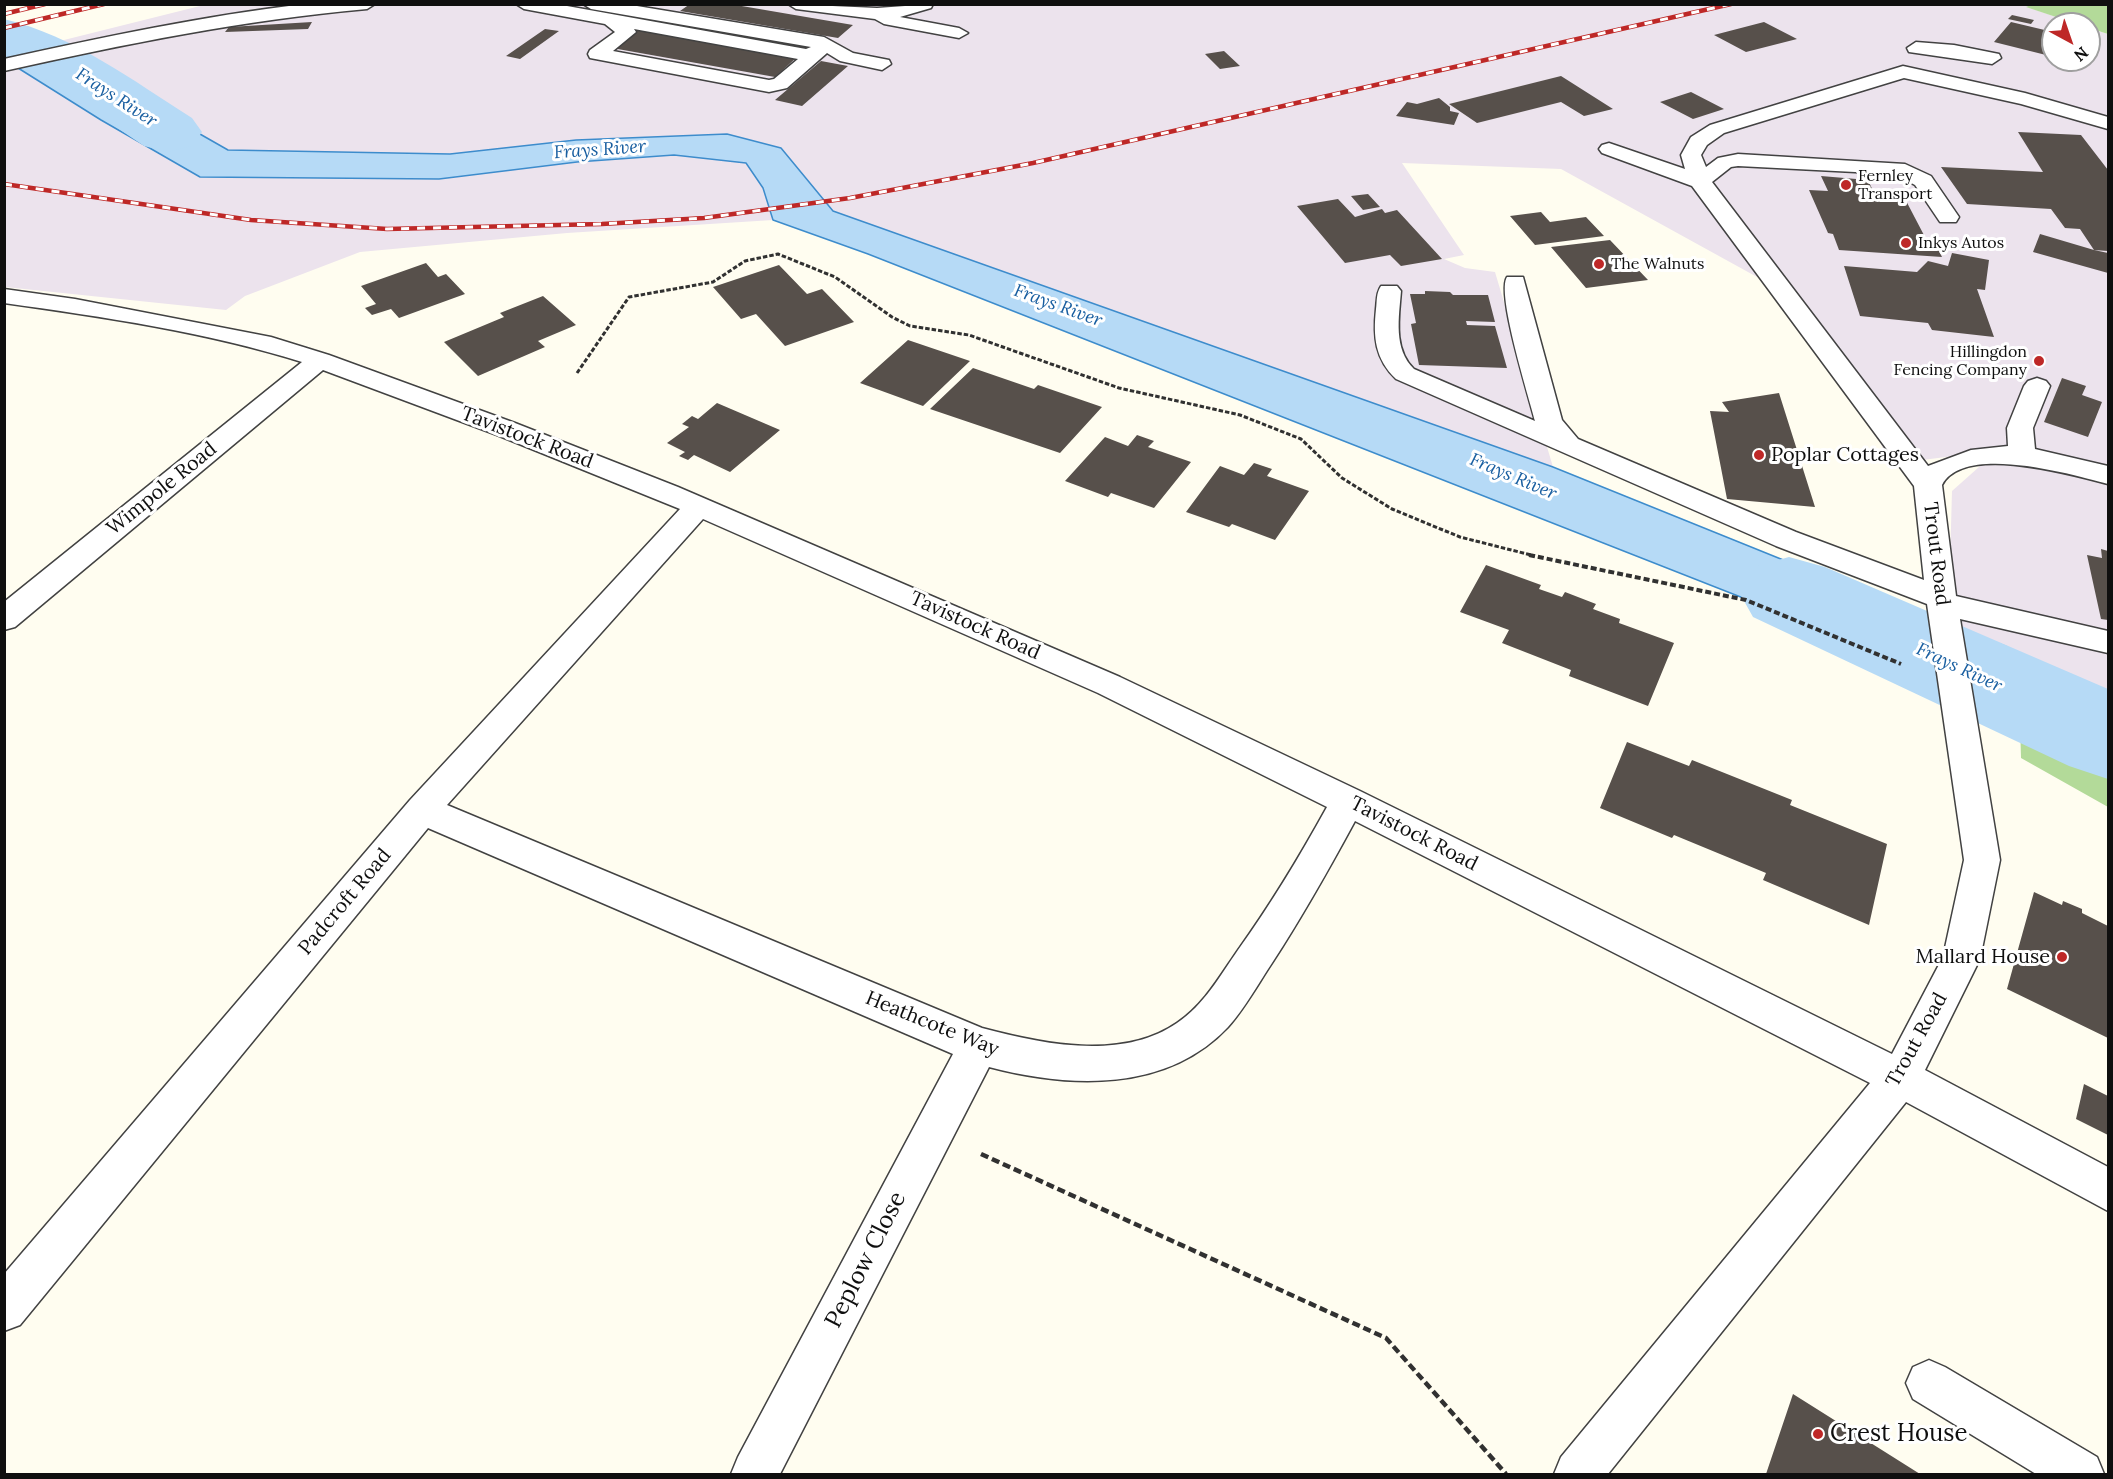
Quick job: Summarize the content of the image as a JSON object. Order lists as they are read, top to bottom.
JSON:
{
  "streets": {
    "street": [
      "Tavistock Road",
      "Wimpole Road",
      "Trout Road",
      "Padcroft Road",
      "Heathcote Way",
      "Peplow Close"
    ]
  },
  "crossings": [
    ["Tavistock Road", "Wimpole Road"],
    ["Tavistock Road", "Trout Road"],
    ["Tavistock Road", "Padcroft Road"],
    ["Tavistock Road", "Heathcote Way"],
    ["Padcroft Road", "Heathcote Way"],
    ["Heathcote Way", "Peplow Close"]
  ],
  "water": ["Frays River"],
  "places": [
    "Fernley Transport",
    "Inkys Autos",
    "The Walnuts",
    "Hillingdon Fencing Company",
    "Poplar Cottages",
    "Mallard House",
    "Crest House"
  ],
  "north": "bottom right"
}
